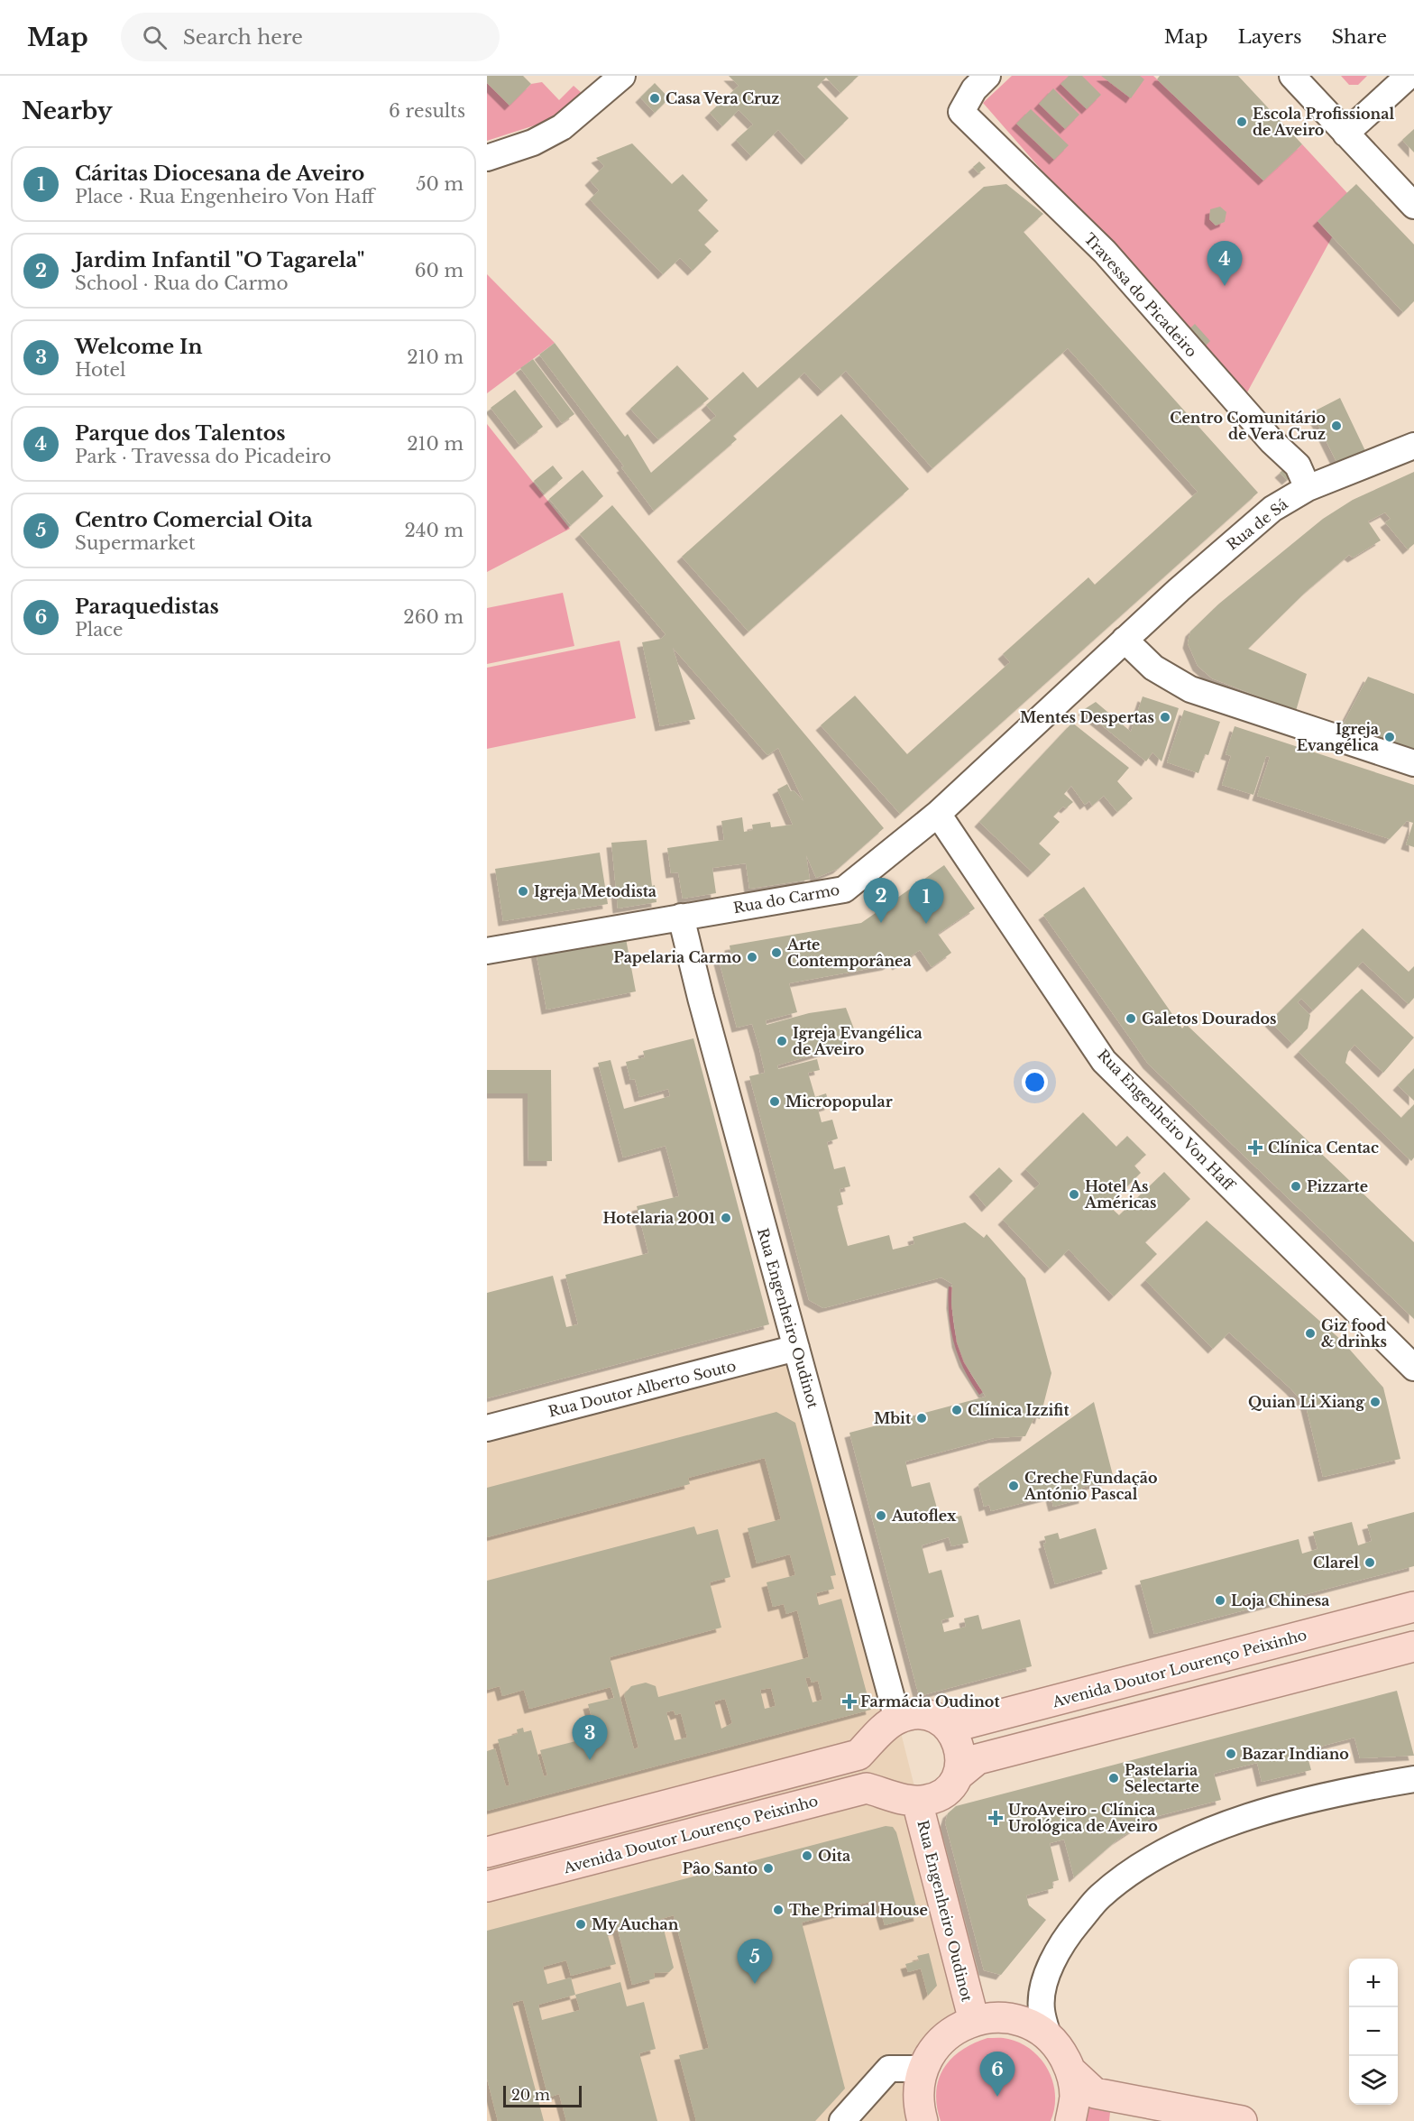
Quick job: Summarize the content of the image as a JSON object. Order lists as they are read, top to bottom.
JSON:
{
  "streets": {
    "main road": ["Rua Engenheiro Oudinot", "Avenida Doutor Lourenço Peixinho"],
    "street": [
      "Travessa do Picadeiro",
      "Rua de Sá",
      "Rua do Carmo",
      "Rua Engenheiro Von Haff",
      "Rua Doutor Alberto Souto"
    ]
  },
  "crossings": [
    ["Travessa do Picadeiro", "Rua de Sá"],
    ["Rua de Sá", "Rua do Carmo"],
    ["Rua do Carmo", "Rua Engenheiro Von Haff"],
    ["Rua do Carmo", "Rua Engenheiro Oudinot"],
    ["Rua Engenheiro Oudinot", "Rua Doutor Alberto Souto"],
    ["Rua Engenheiro Oudinot", "Avenida Doutor Lourenço Peixinho"]
  ],
  "places": {
    "other": [
      "Casa Vera Cruz",
      "Escola Profissional de Aveiro",
      "Centro Comunitário de Vera Cruz",
      "Mentes Despertas",
      "Igreja Evangélica",
      "Igreja Metodista",
      "Arte Contemporânea",
      "Papelaria Carmo",
      "Galetos Dourados",
      "Igreja Evangélica de Aveiro",
      "Micropopular",
      "Pizzarte",
      "Hotel As Américas",
      "Hotelaria 2001",
      "Giz food & drinks",
      "Quian Li Xiang",
      "Clínica Izzifit",
      "Mbit",
      "Creche Fundação António Pascal",
      "Autoflex",
      "Clarel",
      "Loja Chinesa",
      "Bazar Indiano",
      "Pastelaria Selectarte",
      "Oita",
      "Pâo Santo",
      "The Primal House",
      "My Auchan"
    ],
    "health": ["Clínica Centac", "Farmácia Oudinot", "UroAveiro - Clínica Urológica de Aveiro"]
  },
  "scale_bar": "20 m",
  "page": {
    "header": "Map",
    "search": "Search here",
    "nav": ["Map", "Layers", "Share"],
    "heading": ["Nearby", "6 results"],
    "list": [
      {
        "mark": "1",
        "name": "Cáritas Diocesana de Aveiro",
        "note": "Place · Rua Engenheiro Von Haff",
        "value": "50 m"
      },
      {
        "mark": "2",
        "name": "Jardim Infantil \"O Tagarela\"",
        "note": "School · Rua do Carmo",
        "value": "60 m"
      },
      {
        "mark": "3",
        "name": "Welcome In",
        "note": "Hotel",
        "value": "210 m"
      },
      {
        "mark": "4",
        "name": "Parque dos Talentos",
        "note": "Park · Travessa do Picadeiro",
        "value": "210 m"
      },
      {
        "mark": "5",
        "name": "Centro Comercial Oita",
        "note": "Supermarket",
        "value": "240 m"
      },
      {
        "mark": "6",
        "name": "Paraquedistas",
        "note": "Place",
        "value": "260 m"
      }
    ],
    "pins": [
      "4",
      "2",
      "1",
      "3",
      "5",
      "6"
    ],
    "map_buttons": ["+", "−"],
    "scale": "20 m"
  }
}
